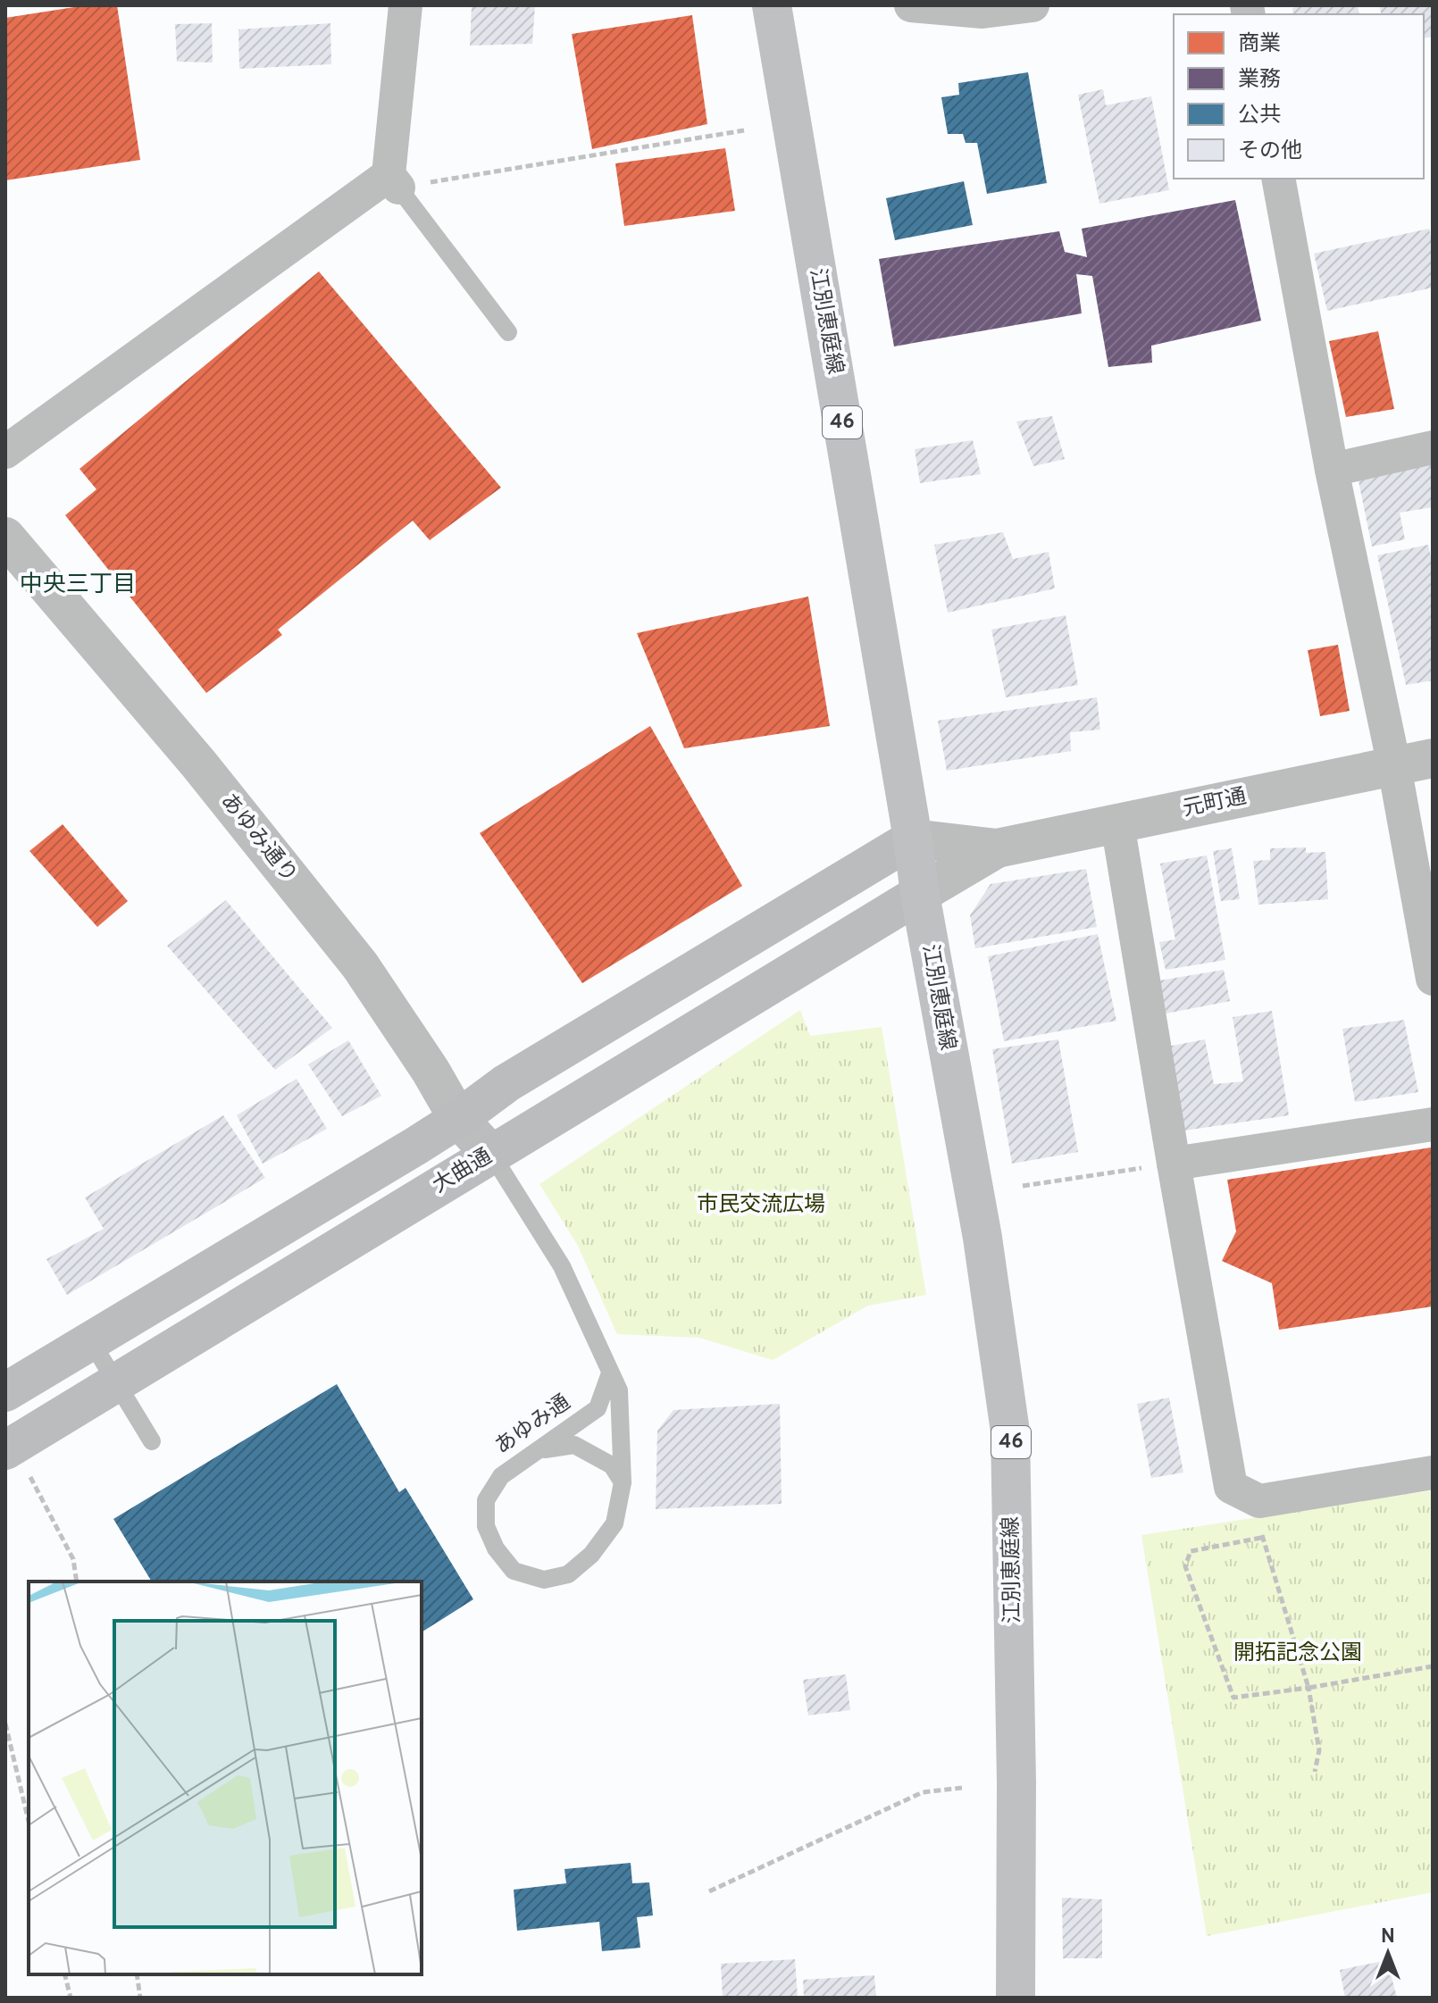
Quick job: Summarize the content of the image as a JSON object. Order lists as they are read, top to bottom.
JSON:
{
  "streets": {
    "main road": ["江別恵庭線", "46", "大曲通"],
    "street": ["元町通", "あゆみ通り"],
    "lane": ["あゆみ通"]
  },
  "crossings": [
    ["江別恵庭線", "大曲通"],
    ["あゆみ通り", "大曲通"],
    ["あゆみ通り", "あゆみ通"],
    ["大曲通", "あゆみ通"]
  ],
  "districts": ["中央三丁目"],
  "parks": ["市民交流広場", "開拓記念公園"],
  "legend": [
    "商業",
    "業務",
    "公共",
    "その他"
  ],
  "north": "top"
}
